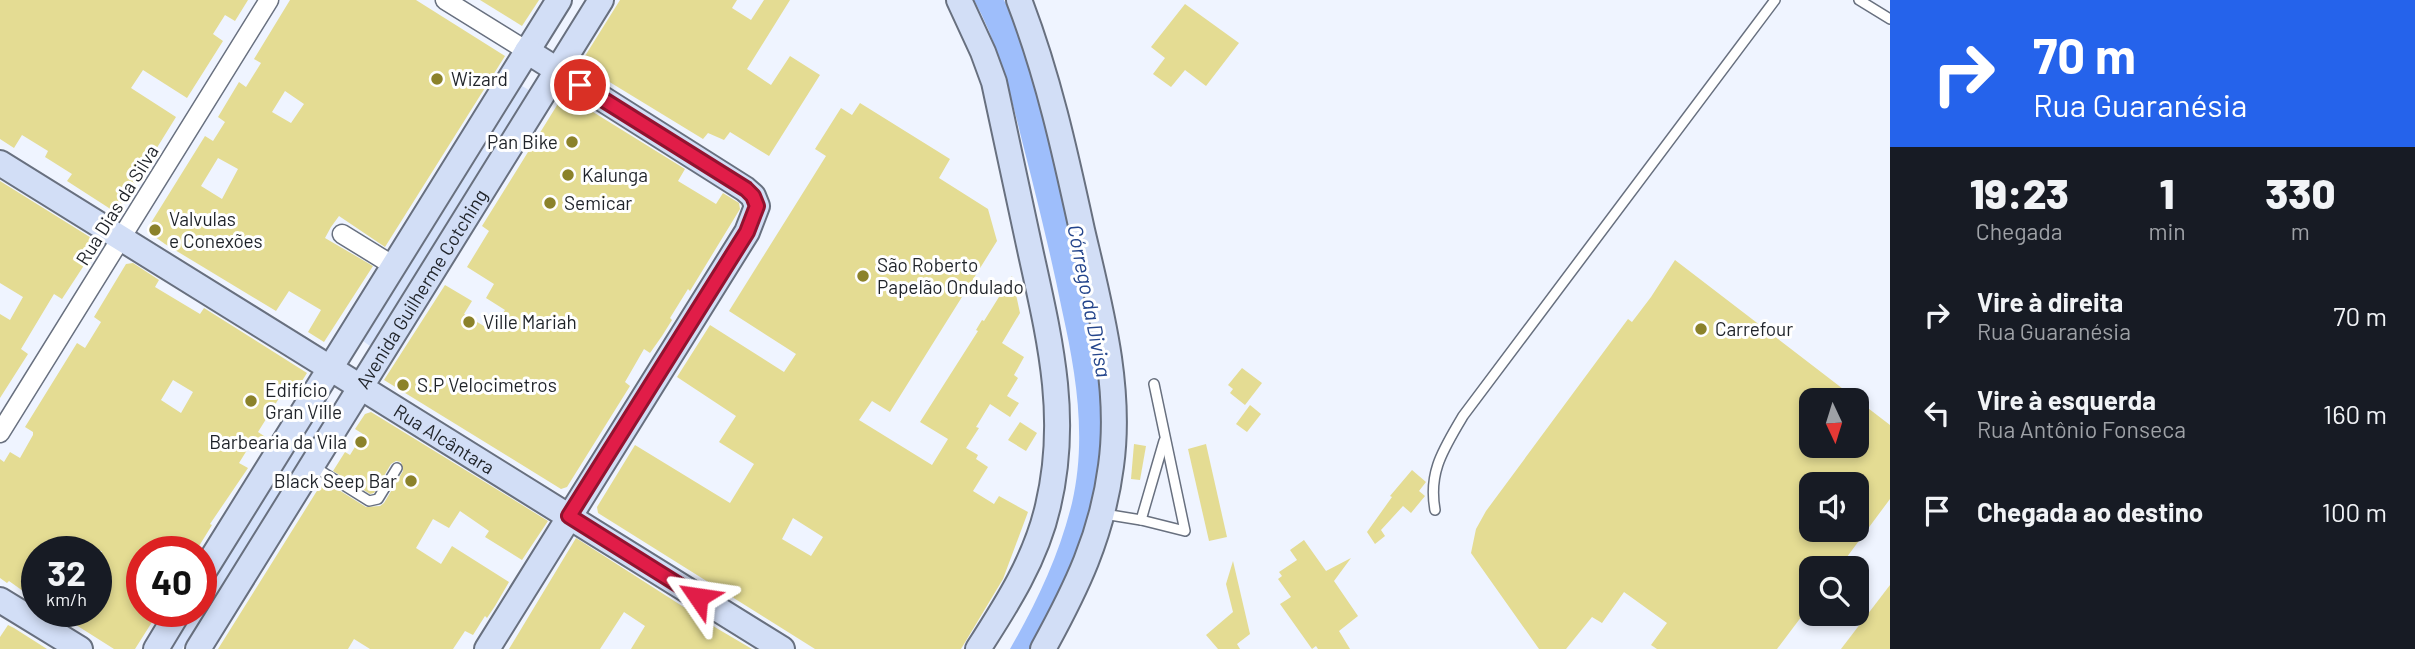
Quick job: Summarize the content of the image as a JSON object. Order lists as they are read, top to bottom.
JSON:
{
  "streets": {
    "main road": ["Avenida Guilherme Cotching", "Rua Alcântara"],
    "street": ["Rua Dias da Silva"]
  },
  "crossings": [
    ["Rua Dias da Silva", "Rua Alcântara"],
    ["Avenida Guilherme Cotching", "Rua Alcântara"]
  ],
  "water": ["Córrego da Divisa"],
  "places": [
    "Wizard",
    "Pan Bike",
    "Kalunga",
    "Semicar",
    "Valvulas e Conexões",
    "São Roberto Papelão Ondulado",
    "Ville Mariah",
    "Carrefour",
    "S.P Velocimetros",
    "Edifício Gran Ville",
    "Barbearia da Vila",
    "Black Seep Bar"
  ],
  "north": "bottom",
  "page": {
    "turn": ["70 m", "Rua Guaranésia"],
    "eta": [
      "19:23",
      "Chegada",
      "1",
      "min",
      "330",
      "m"
    ],
    "list": [
      {
        "name": "Vire à direita",
        "note": "Rua Guaranésia",
        "value": "70 m"
      },
      {
        "name": "Vire à esquerda",
        "note": "Rua Antônio Fonseca",
        "value": "160 m"
      },
      {
        "name": "Chegada ao destino",
        "value": "100 m"
      }
    ],
    "speed": "32 km/h",
    "limit": "40"
  }
}
